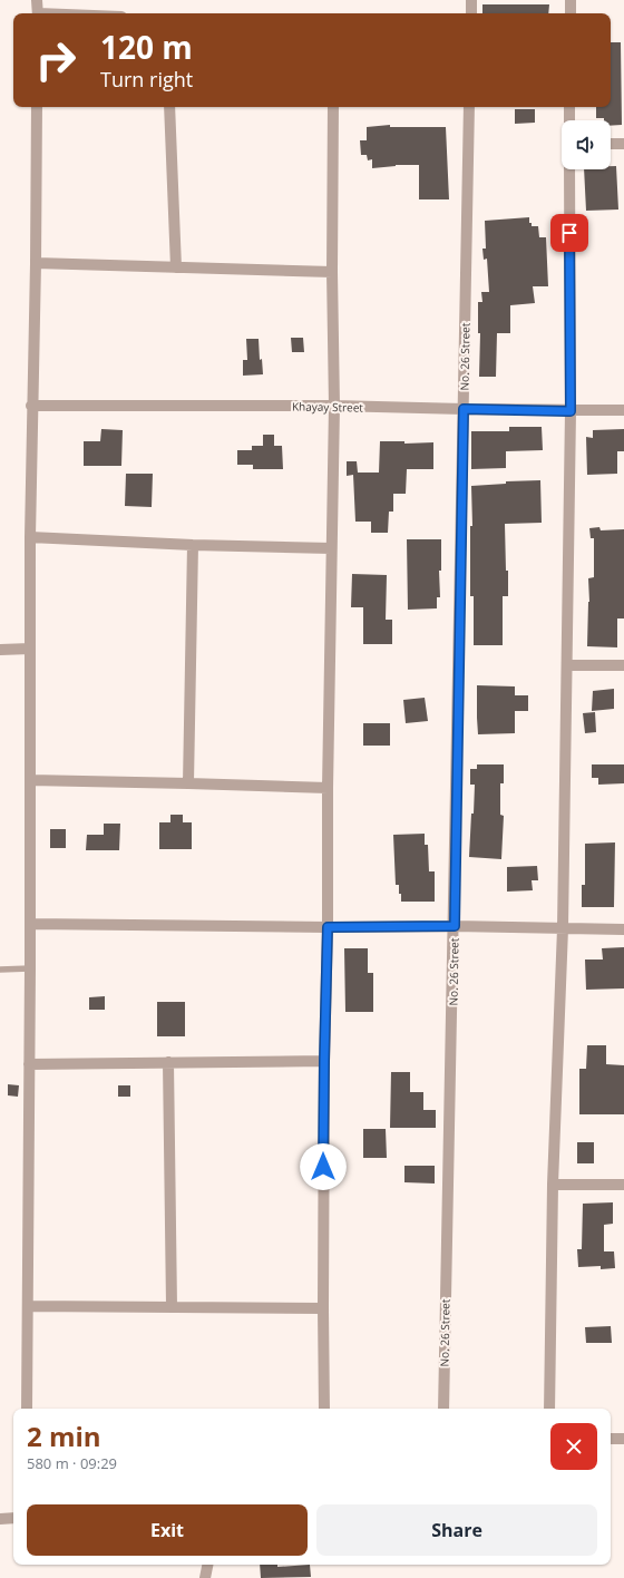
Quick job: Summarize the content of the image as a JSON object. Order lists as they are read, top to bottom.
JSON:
{
  "streets": {
    "street": ["No. 26 Street", "Khayay Street"]
  },
  "crossings": [
    ["No. 26 Street", "Khayay Street"]
  ],
  "page": {
    "turn": ["120 m", "Turn right"],
    "heading": ["2 min", "580 m · 09:29"],
    "buttons": ["Exit", "Share"]
  }
}
